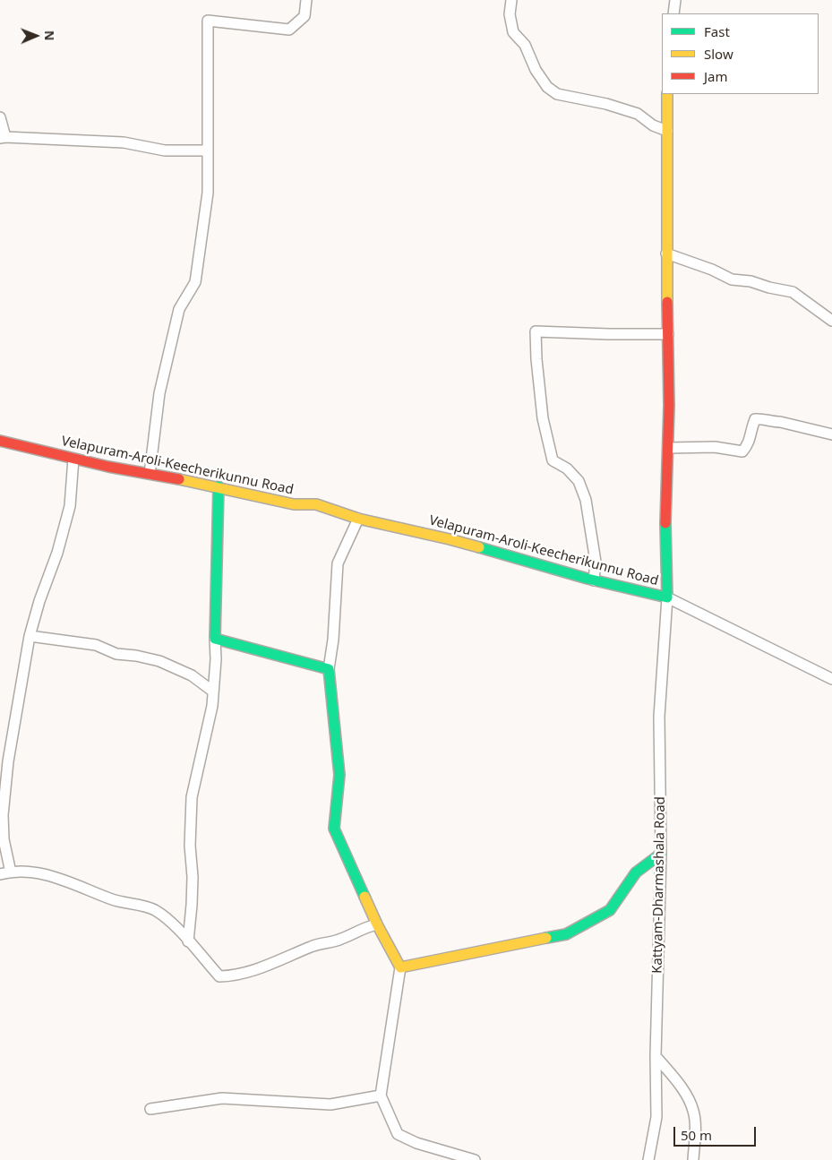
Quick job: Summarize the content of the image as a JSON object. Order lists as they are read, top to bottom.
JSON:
{
  "streets": {
    "street": ["Velapuram-Aroli-Keecherikunnu Road", "Kattyam-Dharmashala Road"]
  },
  "crossings": [
    ["Velapuram-Aroli-Keecherikunnu Road", "Kattyam-Dharmashala Road"]
  ],
  "legend": ["Fast", "Slow", "Jam"],
  "scale_bar": "50 m",
  "north": "right"
}
